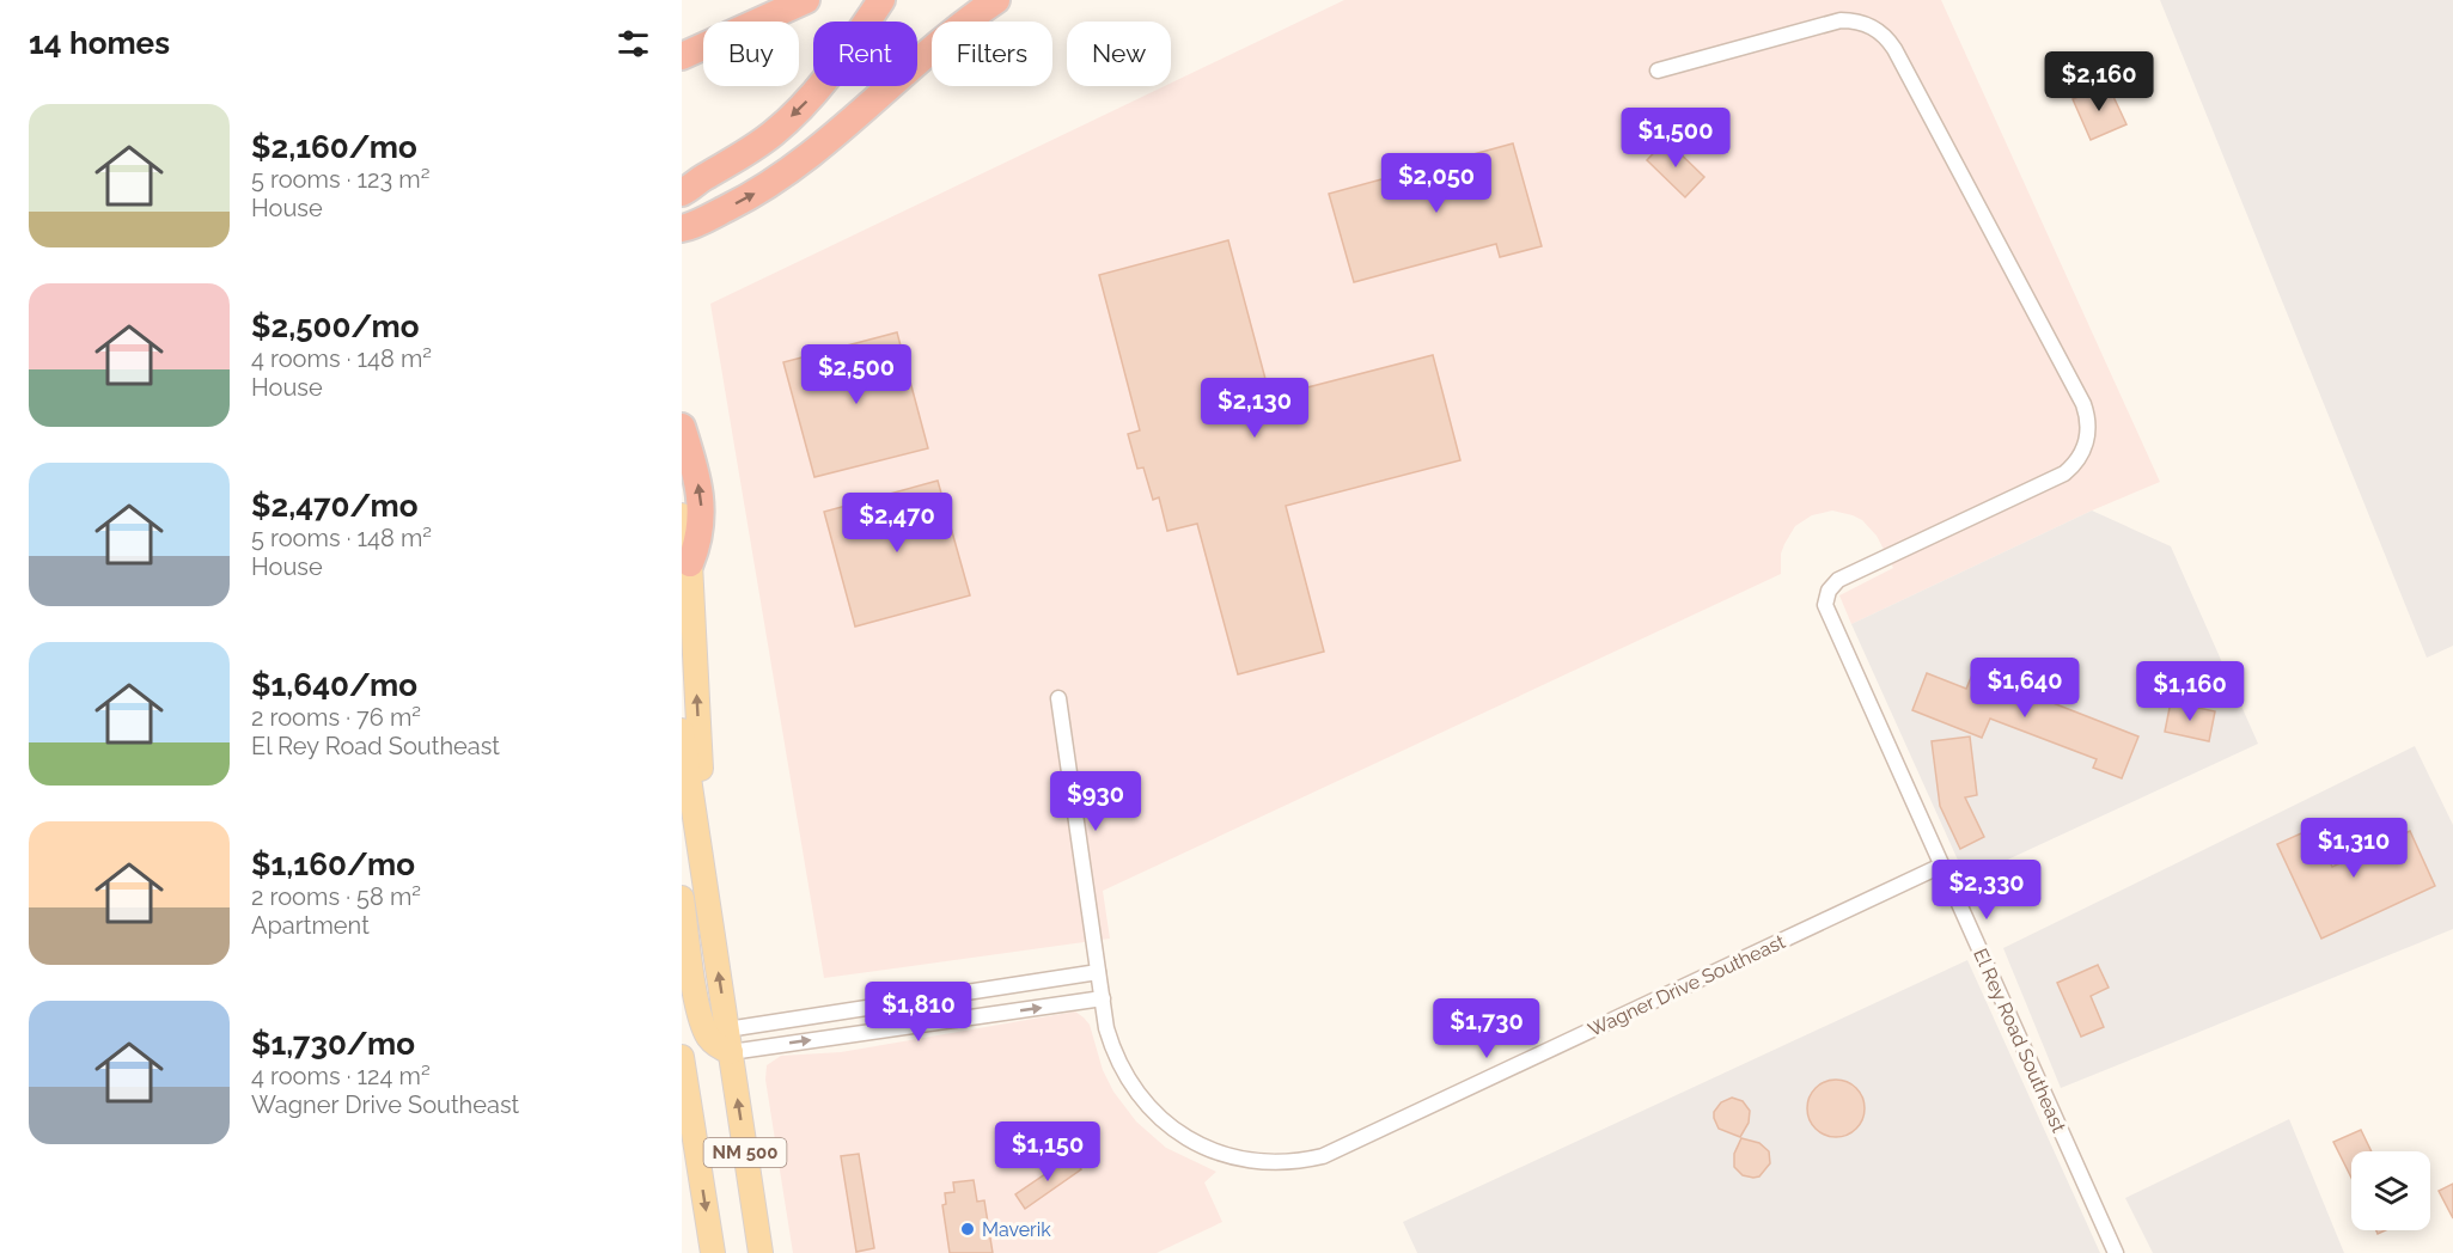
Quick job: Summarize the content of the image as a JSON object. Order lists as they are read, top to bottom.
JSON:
{
  "streets": {
    "main road": ["NM 500"],
    "street": ["Wagner Drive Southeast", "El Rey Road Southeast"]
  },
  "crossings": [
    ["Wagner Drive Southeast", "El Rey Road Southeast"]
  ],
  "places": ["Maverik"],
  "page": {
    "heading": "14 homes",
    "chip": [
      "Buy",
      "Rent",
      "Filters",
      "New"
    ],
    "price": [
      "$2,160",
      "$1,500",
      "$2,050",
      "$2,500",
      "$2,130",
      "$2,470",
      "$1,640",
      "$1,160",
      "$930",
      "$1,310",
      "$2,330",
      "$1,810",
      "$1,730",
      "$1,150"
    ],
    "list": [
      {
        "name": "$2,160/mo",
        "note": "5 rooms · 123 m² · House"
      },
      {
        "name": "$2,500/mo",
        "note": "4 rooms · 148 m² · House"
      },
      {
        "name": "$2,470/mo",
        "note": "5 rooms · 148 m² · House"
      },
      {
        "name": "$1,640/mo",
        "note": "2 rooms · 76 m² · El Rey Road Southeast"
      },
      {
        "name": "$1,160/mo",
        "note": "2 rooms · 58 m² · Apartment"
      },
      {
        "name": "$1,730/mo",
        "note": "4 rooms · 124 m² · Wagner Drive Southeast"
      }
    ]
  }
}
